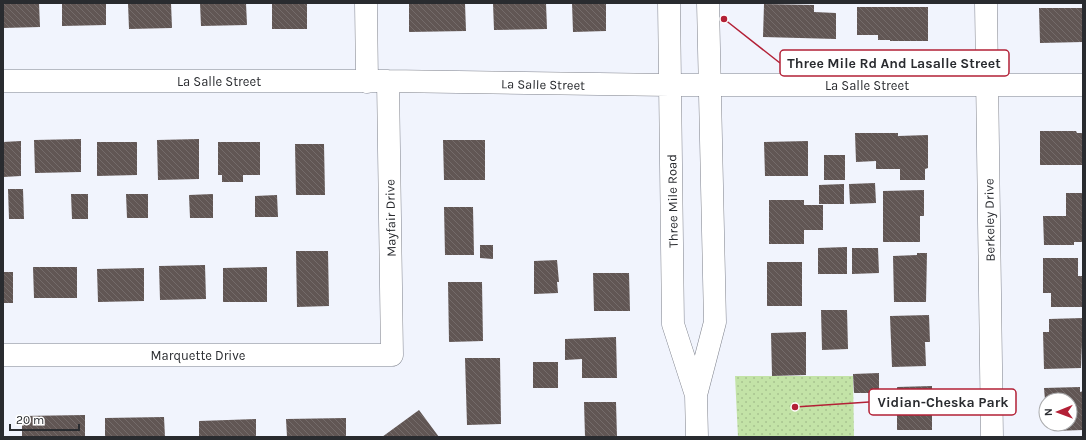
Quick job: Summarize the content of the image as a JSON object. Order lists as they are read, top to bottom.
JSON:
{
  "streets": {
    "street": [
      "La Salle Street",
      "Three Mile Road",
      "Mayfair Drive",
      "Berkeley Drive",
      "Marquette Drive"
    ]
  },
  "crossings": [
    ["La Salle Street", "Three Mile Road"],
    ["La Salle Street", "Mayfair Drive"],
    ["La Salle Street", "Berkeley Drive"],
    ["Mayfair Drive", "Marquette Drive"]
  ],
  "places": ["Three Mile Rd And Lasalle Street", "Vidian-Cheska Park"],
  "scale_bar": "20 m",
  "north": "left"
}
